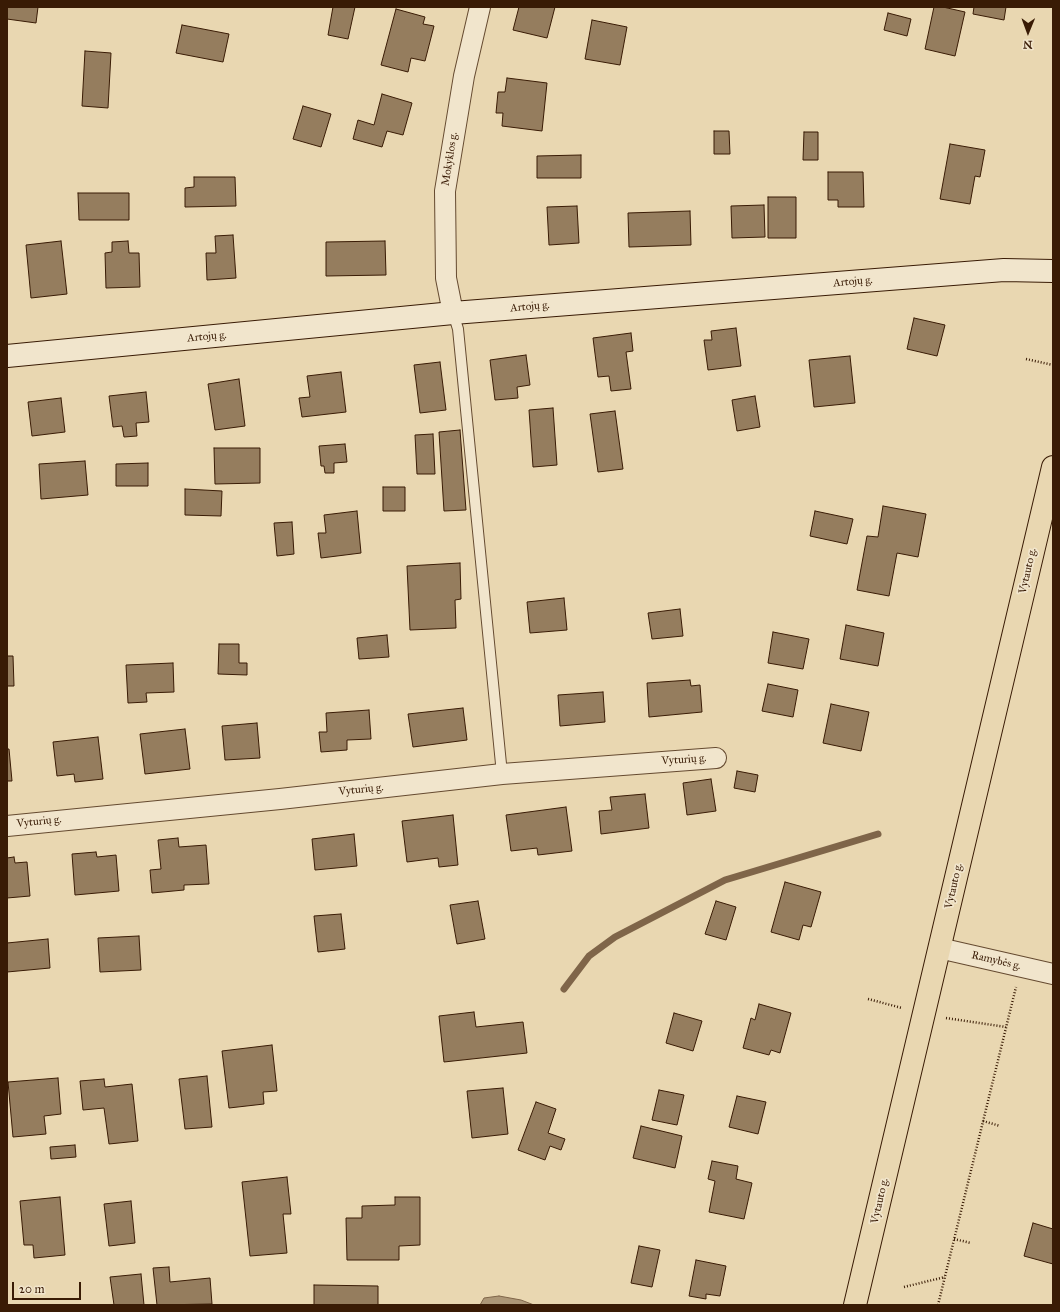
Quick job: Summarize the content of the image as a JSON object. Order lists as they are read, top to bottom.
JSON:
{
  "streets": {
    "main road": ["Artojų g.", "Vytauto g."],
    "street": ["Mokyklos g.", "Vyturių g.", "Ramybės g."]
  },
  "crossings": [
    ["Mokyklos g.", "Artojų g."],
    ["Vytauto g.", "Ramybės g."]
  ],
  "scale_bar": "20 m",
  "north": "bottom"
}
